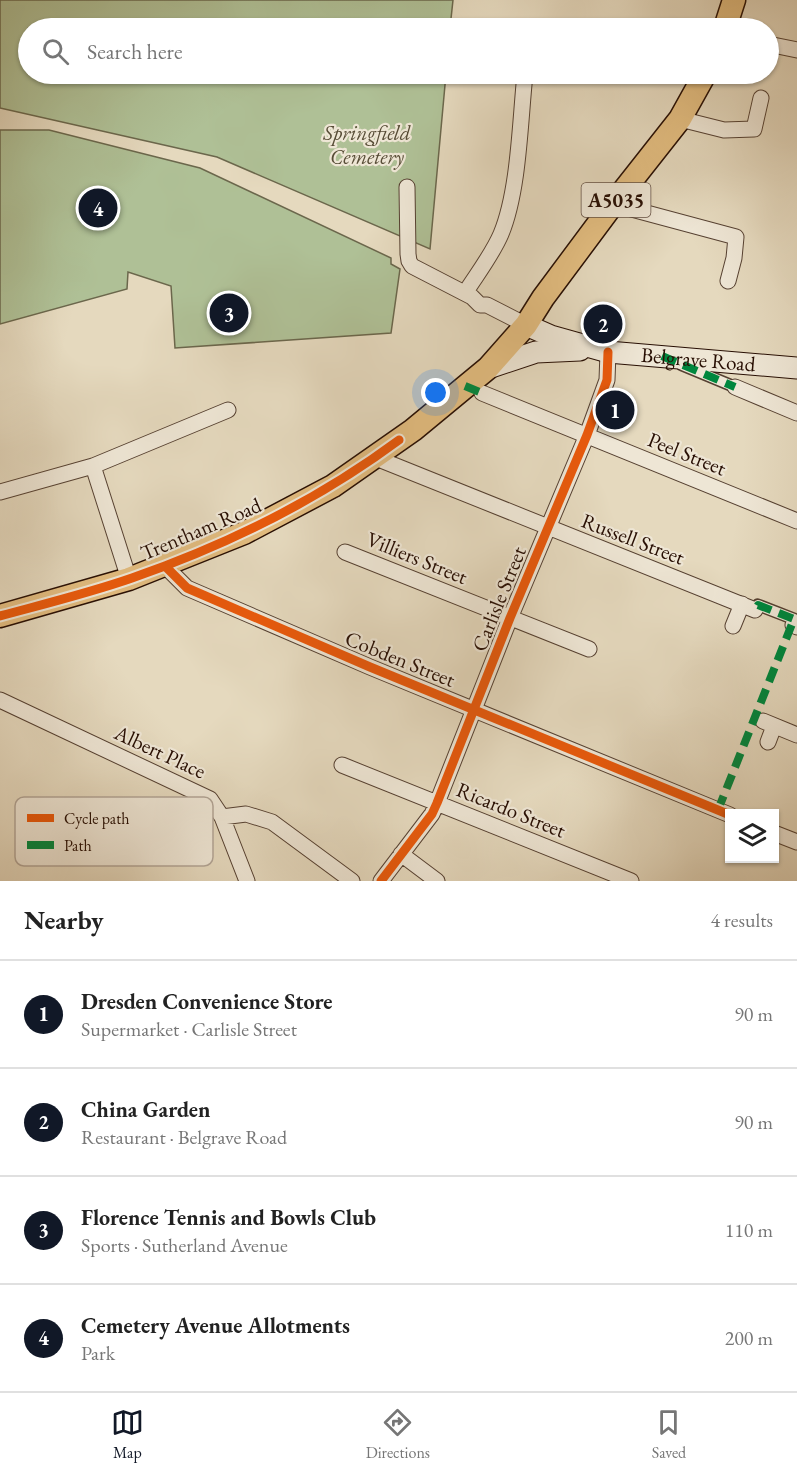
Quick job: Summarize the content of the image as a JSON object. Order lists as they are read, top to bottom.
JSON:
{
  "streets": {
    "main road": ["A5035", "Belgrave Road", "Trentham Road"],
    "street": [
      "Peel Street",
      "Russell Street",
      "Villiers Street",
      "Carlisle Street",
      "Cobden Street",
      "Albert Place",
      "Ricardo Street"
    ]
  },
  "crossings": [
    ["Belgrave Road", "Peel Street"],
    ["Belgrave Road", "Trentham Road"],
    ["Belgrave Road", "Carlisle Street"],
    ["Peel Street", "Trentham Road"],
    ["Peel Street", "Carlisle Street"],
    ["Trentham Road", "Russell Street"],
    ["Trentham Road", "Cobden Street"],
    ["Russell Street", "Carlisle Street"],
    ["Villiers Street", "Carlisle Street"],
    ["Carlisle Street", "Cobden Street"],
    ["Carlisle Street", "Ricardo Street"]
  ],
  "parks": ["Springfield Cemetery"],
  "legend": ["Cycle path", "Path"],
  "page": {
    "search": "Search here",
    "pins": [
      "4",
      "3",
      "2",
      "1"
    ],
    "heading": ["Nearby", "4 results"],
    "list": [
      {
        "mark": "1",
        "name": "Dresden Convenience Store",
        "note": "Supermarket · Carlisle Street",
        "value": "90 m"
      },
      {
        "mark": "2",
        "name": "China Garden",
        "note": "Restaurant · Belgrave Road",
        "value": "90 m"
      },
      {
        "mark": "3",
        "name": "Florence Tennis and Bowls Club",
        "note": "Sports · Sutherland Avenue",
        "value": "110 m"
      },
      {
        "mark": "4",
        "name": "Cemetery Avenue Allotments",
        "note": "Park",
        "value": "200 m"
      }
    ],
    "nav": ["Map", "Directions", "Saved"]
  }
}
